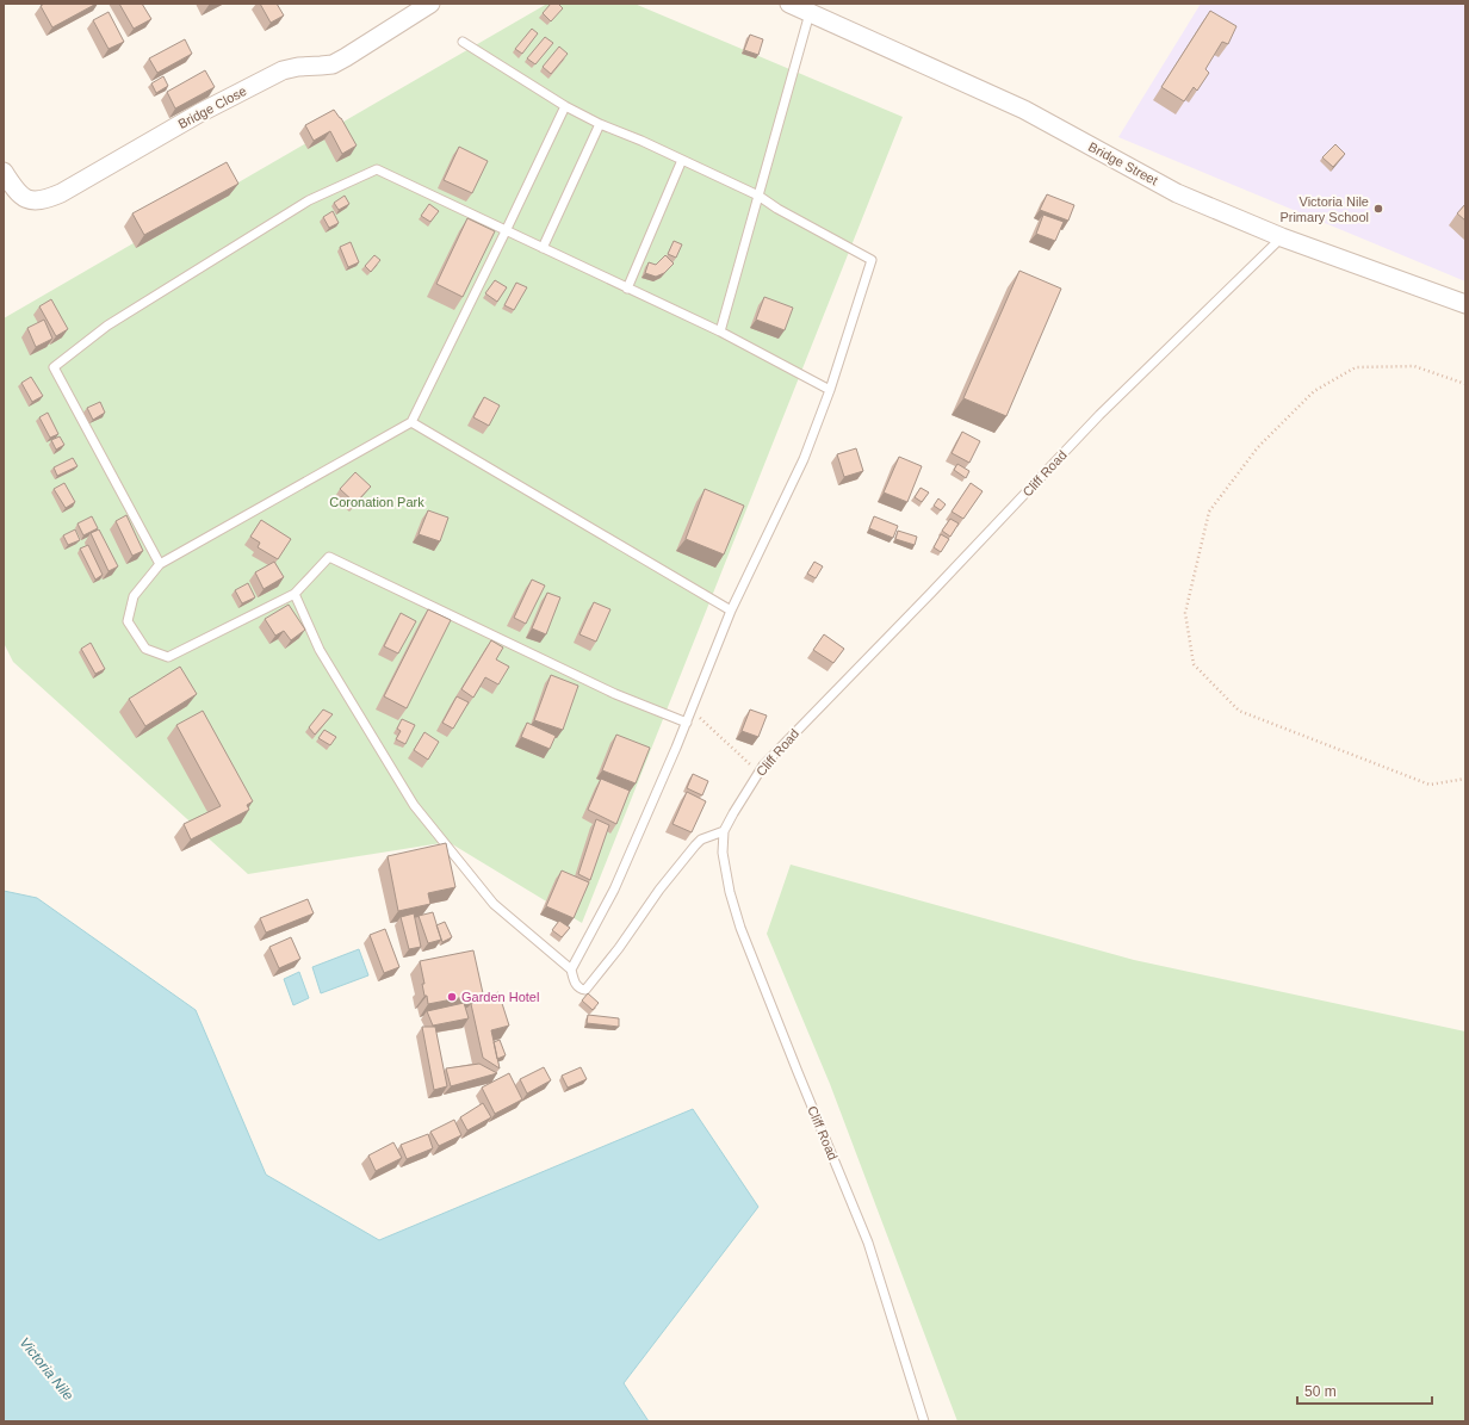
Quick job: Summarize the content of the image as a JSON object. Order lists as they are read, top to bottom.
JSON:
{
  "streets": {
    "street": ["Bridge Close", "Bridge Street"],
    "lane": ["Cliff Road"]
  },
  "crossings": [
    ["Bridge Street", "Cliff Road"]
  ],
  "water": ["Victoria Nile"],
  "parks": ["Coronation Park"],
  "places": ["Victoria Nile Primary School", "Garden Hotel"],
  "scale_bar": "50 m"
}
